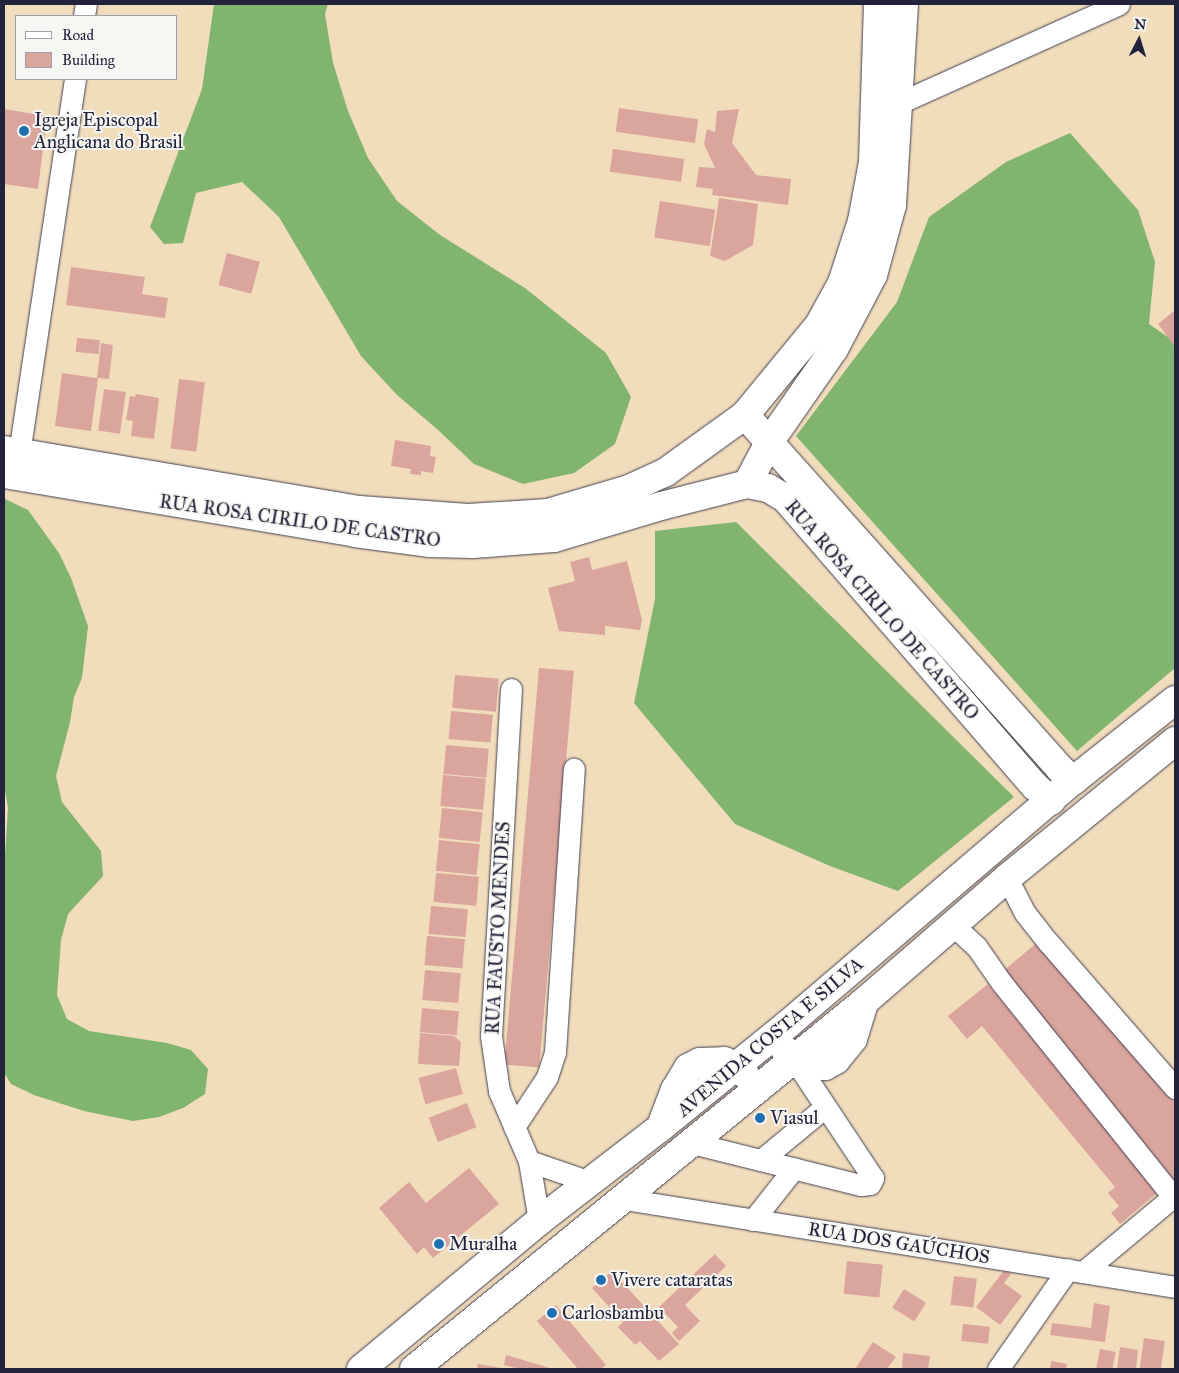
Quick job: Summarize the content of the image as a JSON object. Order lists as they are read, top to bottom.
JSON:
{
  "streets": {
    "main road": ["RUA ROSA CIRILO DE CASTRO", "AVENIDA COSTA E SILVA"],
    "street": ["RUA FAUSTO MENDES", "RUA DOS GAÚCHOS"]
  },
  "crossings": [
    ["RUA ROSA CIRILO DE CASTRO", "AVENIDA COSTA E SILVA"],
    ["RUA FAUSTO MENDES", "AVENIDA COSTA E SILVA"],
    ["AVENIDA COSTA E SILVA", "RUA DOS GAÚCHOS"]
  ],
  "places": [
    "Igreja Episcopal Anglicana do Brasil",
    "Viasul",
    "Muralha",
    "Vivere cataratas",
    "Carlosbambu"
  ],
  "legend": ["Road", "Building"],
  "north": "top"
}
